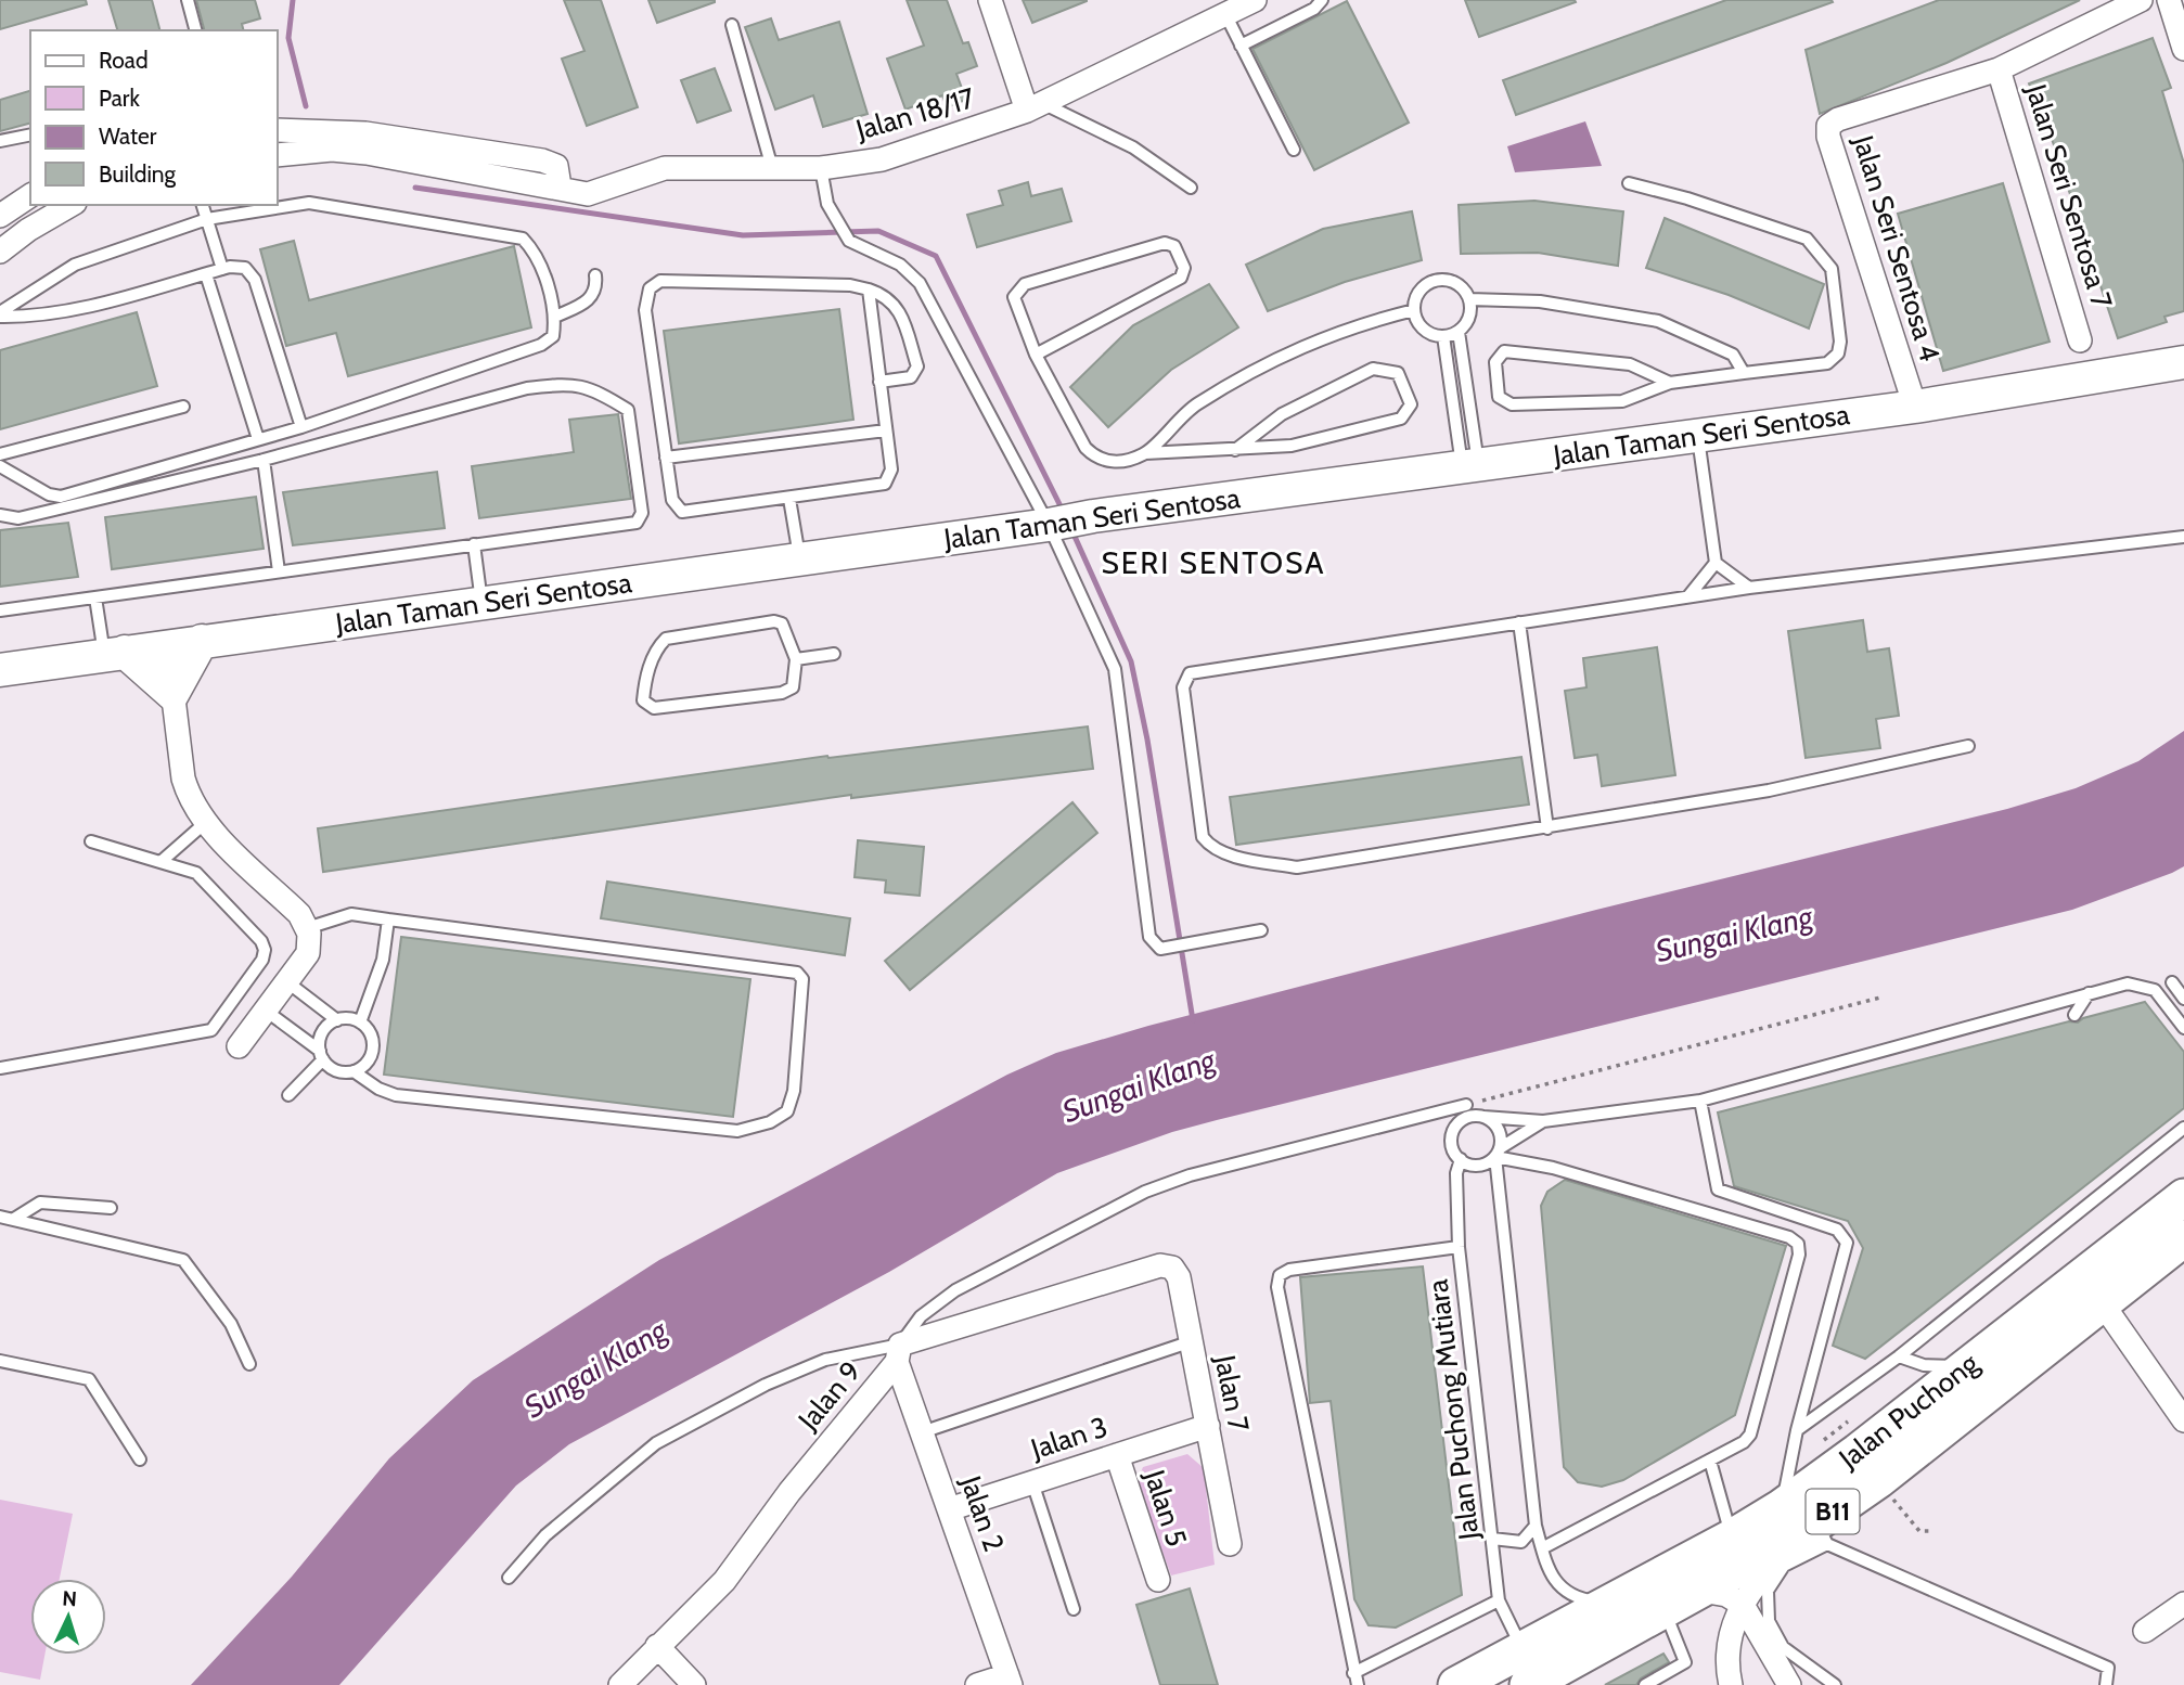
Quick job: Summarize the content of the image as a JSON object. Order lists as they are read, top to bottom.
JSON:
{
  "streets": {
    "main road": ["Jalan Taman Seri Sentosa", "Jalan Puchong", "B11"],
    "street": [
      "Jalan 18/17",
      "Jalan Seri Sentosa 7",
      "Jalan Seri Sentosa 4",
      "Jalan 7",
      "Jalan 9",
      "Jalan 3",
      "Jalan 5",
      "Jalan 2"
    ],
    "lane": ["Jalan Puchong Mutiara"]
  },
  "crossings": [
    ["Jalan Seri Sentosa 7", "Jalan Seri Sentosa 4"],
    ["Jalan Seri Sentosa 4", "Jalan Taman Seri Sentosa"],
    ["Jalan 7", "Jalan 9"],
    ["Jalan 7", "Jalan 3"],
    ["Jalan 7", "Jalan 2"],
    ["Jalan 9", "Jalan 2"],
    ["Jalan Puchong Mutiara", "Jalan Puchong"],
    ["Jalan 3", "Jalan 5"],
    ["Jalan 3", "Jalan 2"]
  ],
  "districts": ["SERI SENTOSA"],
  "water": ["Sungai Klang"],
  "legend": [
    "Road",
    "Park",
    "Water",
    "Building"
  ],
  "north": "top"
}
